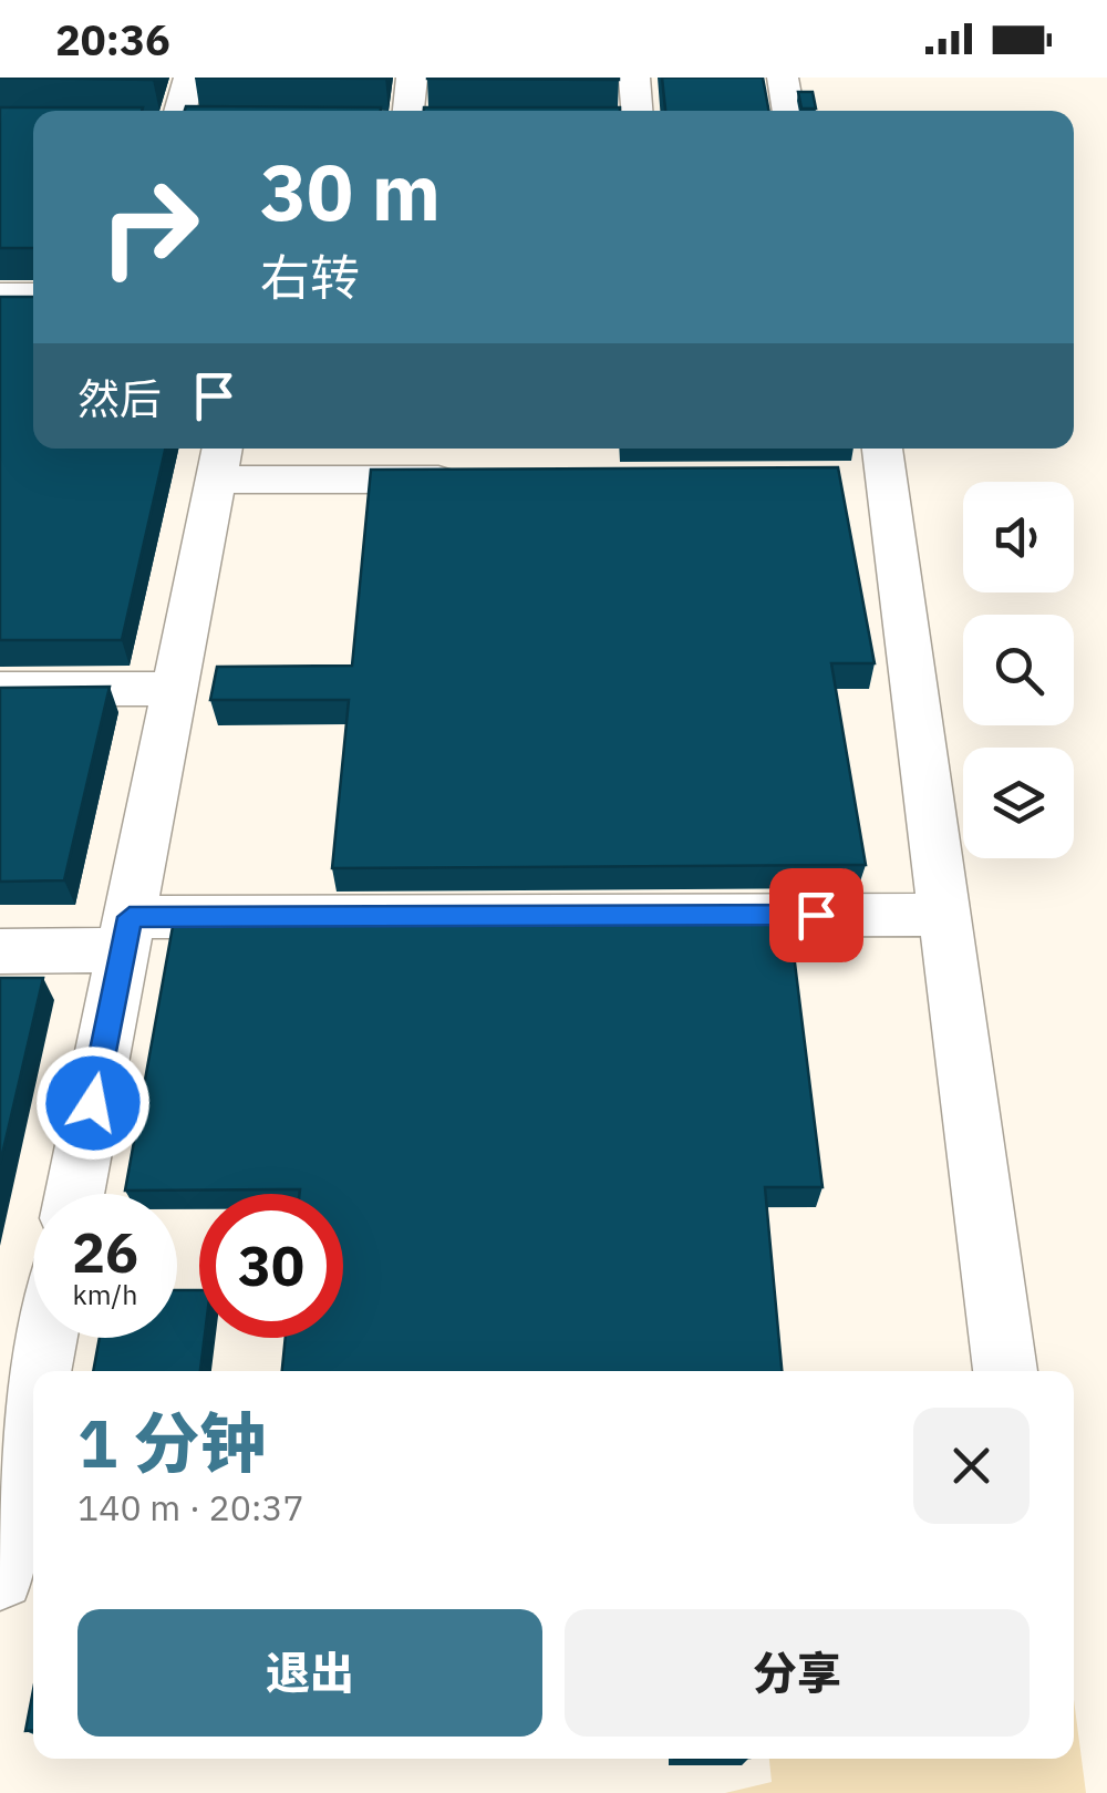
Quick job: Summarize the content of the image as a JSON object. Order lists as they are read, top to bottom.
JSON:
{
  "page": {
    "status": "20:36",
    "turn": ["30 m", "右转"],
    "then": "然后",
    "speed": "26 km/h",
    "limit": "30",
    "heading": ["1 分钟", "140 m · 20:37"],
    "buttons": ["退出", "分享"]
  }
}
